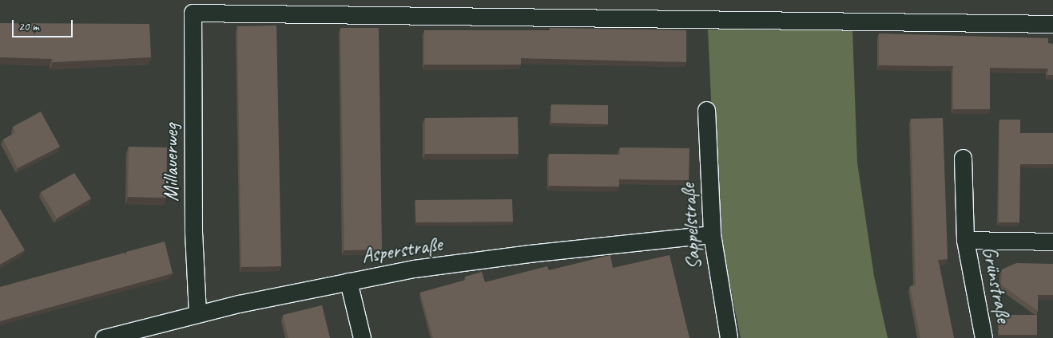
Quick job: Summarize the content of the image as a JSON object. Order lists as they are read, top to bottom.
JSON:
{
  "streets": {
    "street": [
      "Millauerweg",
      "Sappelstraße",
      "Asperstraße",
      "Grünstraße"
    ]
  },
  "crossings": [
    ["Millauerweg", "Asperstraße"],
    ["Sappelstraße", "Asperstraße"]
  ],
  "scale_bar": "20 m"
}
